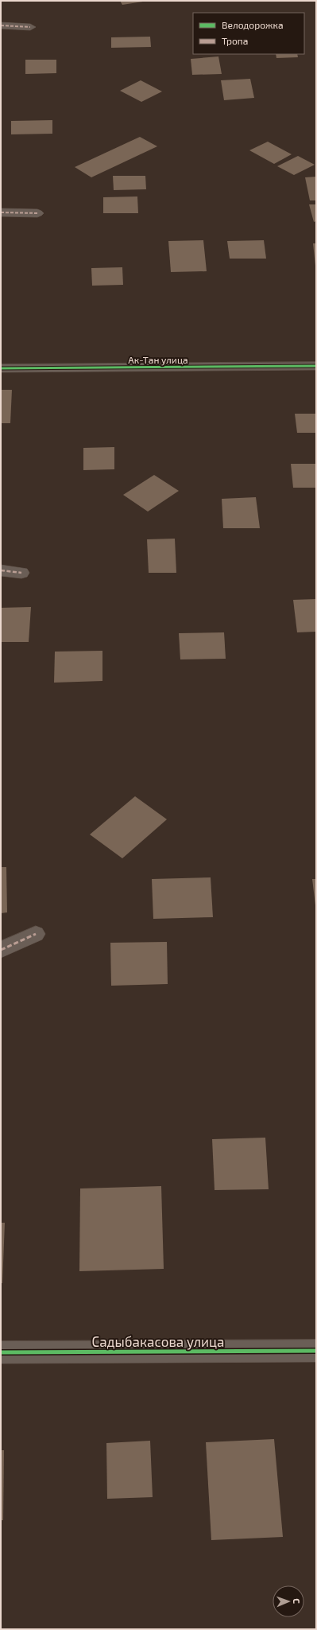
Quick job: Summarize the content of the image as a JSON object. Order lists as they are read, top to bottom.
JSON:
{
  "streets": {
    "street": ["Ак-Тан улица", "Садыбакасова улица"]
  },
  "legend": ["Велодорожка", "Тропа"],
  "north": "right"
}
